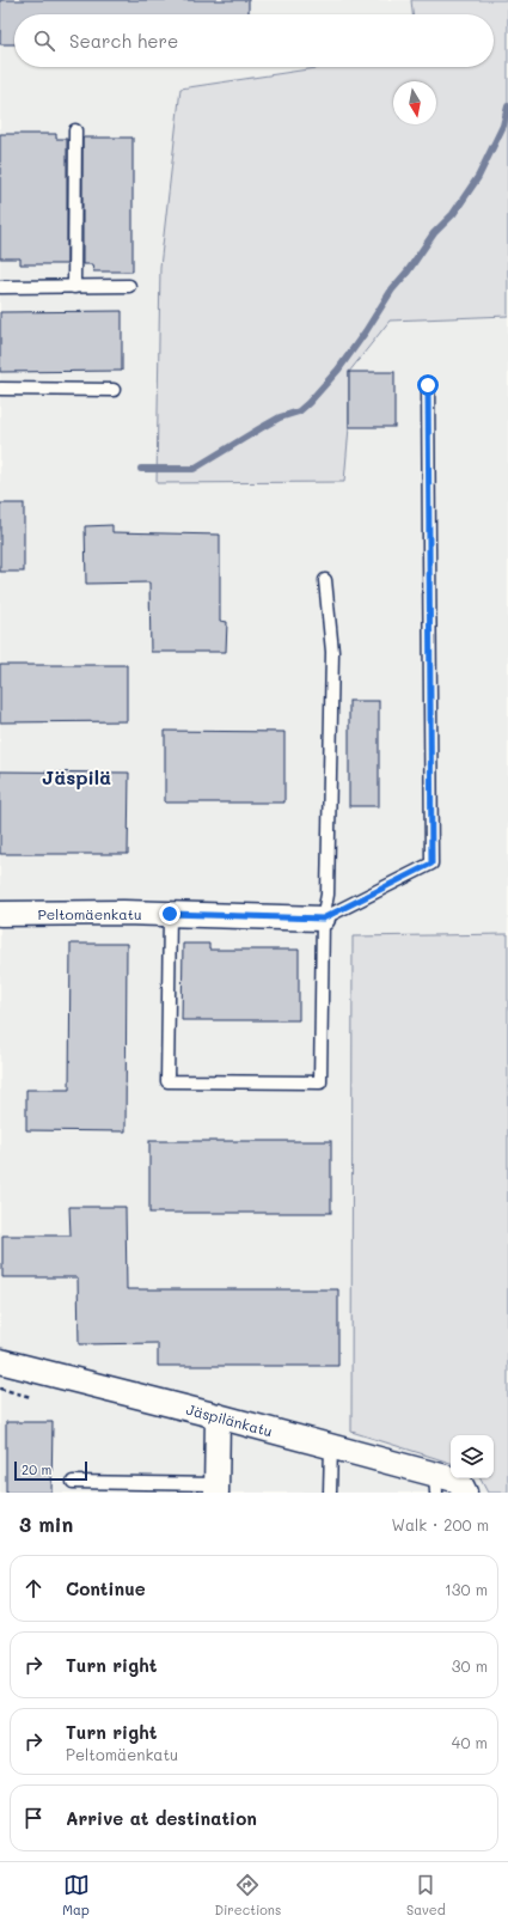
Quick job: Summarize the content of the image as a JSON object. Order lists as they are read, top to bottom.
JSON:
{
  "streets": {
    "street": ["Peltomäenkatu", "Jäspilänkatu"]
  },
  "districts": ["Jäspilä"],
  "scale_bar": "20 m",
  "north": "bottom",
  "page": {
    "search": "Search here",
    "scale": "20 m",
    "heading": ["3 min", "Walk · 200 m"],
    "list": [
      ["Continue", "130 m"],
      ["Turn right", "30 m"],
      ["Turn right", "Peltomäenkatu", "40 m"],
      "Arrive at destination"
    ],
    "nav": ["Map", "Directions", "Saved"]
  }
}
